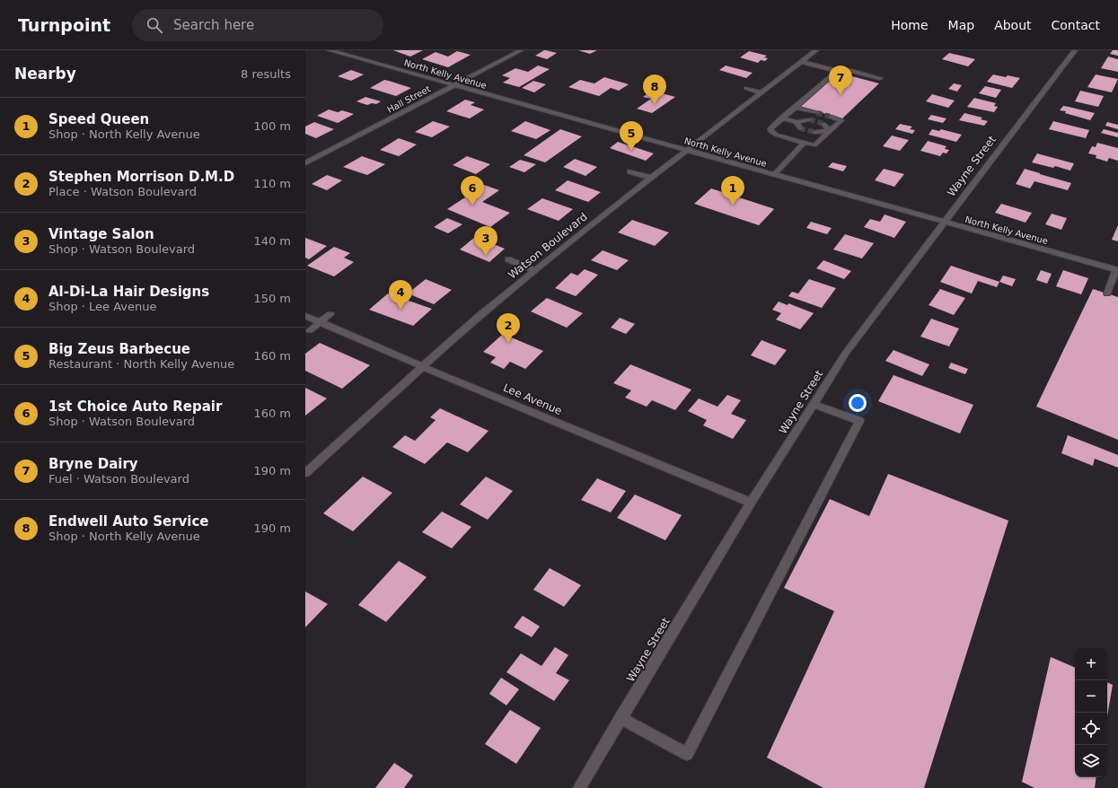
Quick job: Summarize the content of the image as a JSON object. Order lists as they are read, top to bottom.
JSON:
{
  "streets": {
    "street": [
      "North Kelly Avenue",
      "Hall Street",
      "Wayne Street",
      "Watson Boulevard",
      "Lee Avenue"
    ]
  },
  "crossings": [
    ["North Kelly Avenue", "Hall Street"],
    ["North Kelly Avenue", "Wayne Street"],
    ["North Kelly Avenue", "Watson Boulevard"],
    ["Wayne Street", "Lee Avenue"],
    ["Watson Boulevard", "Lee Avenue"]
  ],
  "page": {
    "header": "Turnpoint",
    "search": "Search here",
    "nav": [
      "Home",
      "Map",
      "About",
      "Contact"
    ],
    "heading": ["Nearby", "8 results"],
    "pins": [
      "7",
      "8",
      "5",
      "1",
      "6",
      "3",
      "4",
      "2"
    ],
    "list": [
      {
        "mark": "1",
        "name": "Speed Queen",
        "note": "Shop · North Kelly Avenue",
        "value": "100 m"
      },
      {
        "mark": "2",
        "name": "Stephen Morrison D.M.D",
        "note": "Place · Watson Boulevard",
        "value": "110 m"
      },
      {
        "mark": "3",
        "name": "Vintage Salon",
        "note": "Shop · Watson Boulevard",
        "value": "140 m"
      },
      {
        "mark": "4",
        "name": "Al-Di-La Hair Designs",
        "note": "Shop · Lee Avenue",
        "value": "150 m"
      },
      {
        "mark": "5",
        "name": "Big Zeus Barbecue",
        "note": "Restaurant · North Kelly Avenue",
        "value": "160 m"
      },
      {
        "mark": "6",
        "name": "1st Choice Auto Repair",
        "note": "Shop · Watson Boulevard",
        "value": "160 m"
      },
      {
        "mark": "7",
        "name": "Bryne Dairy",
        "note": "Fuel · Watson Boulevard",
        "value": "190 m"
      },
      {
        "mark": "8",
        "name": "Endwell Auto Service",
        "note": "Shop · North Kelly Avenue",
        "value": "190 m"
      }
    ],
    "map_buttons": ["+", "−"]
  }
}
